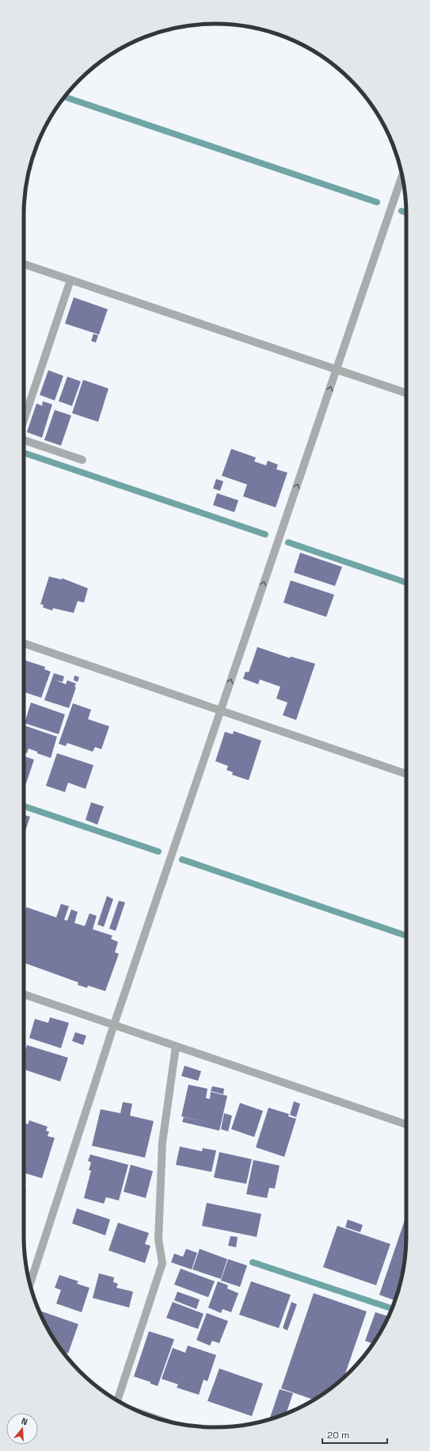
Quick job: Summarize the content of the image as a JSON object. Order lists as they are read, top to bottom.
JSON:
{
  "scale_bar": "20 m",
  "north": "top"
}
